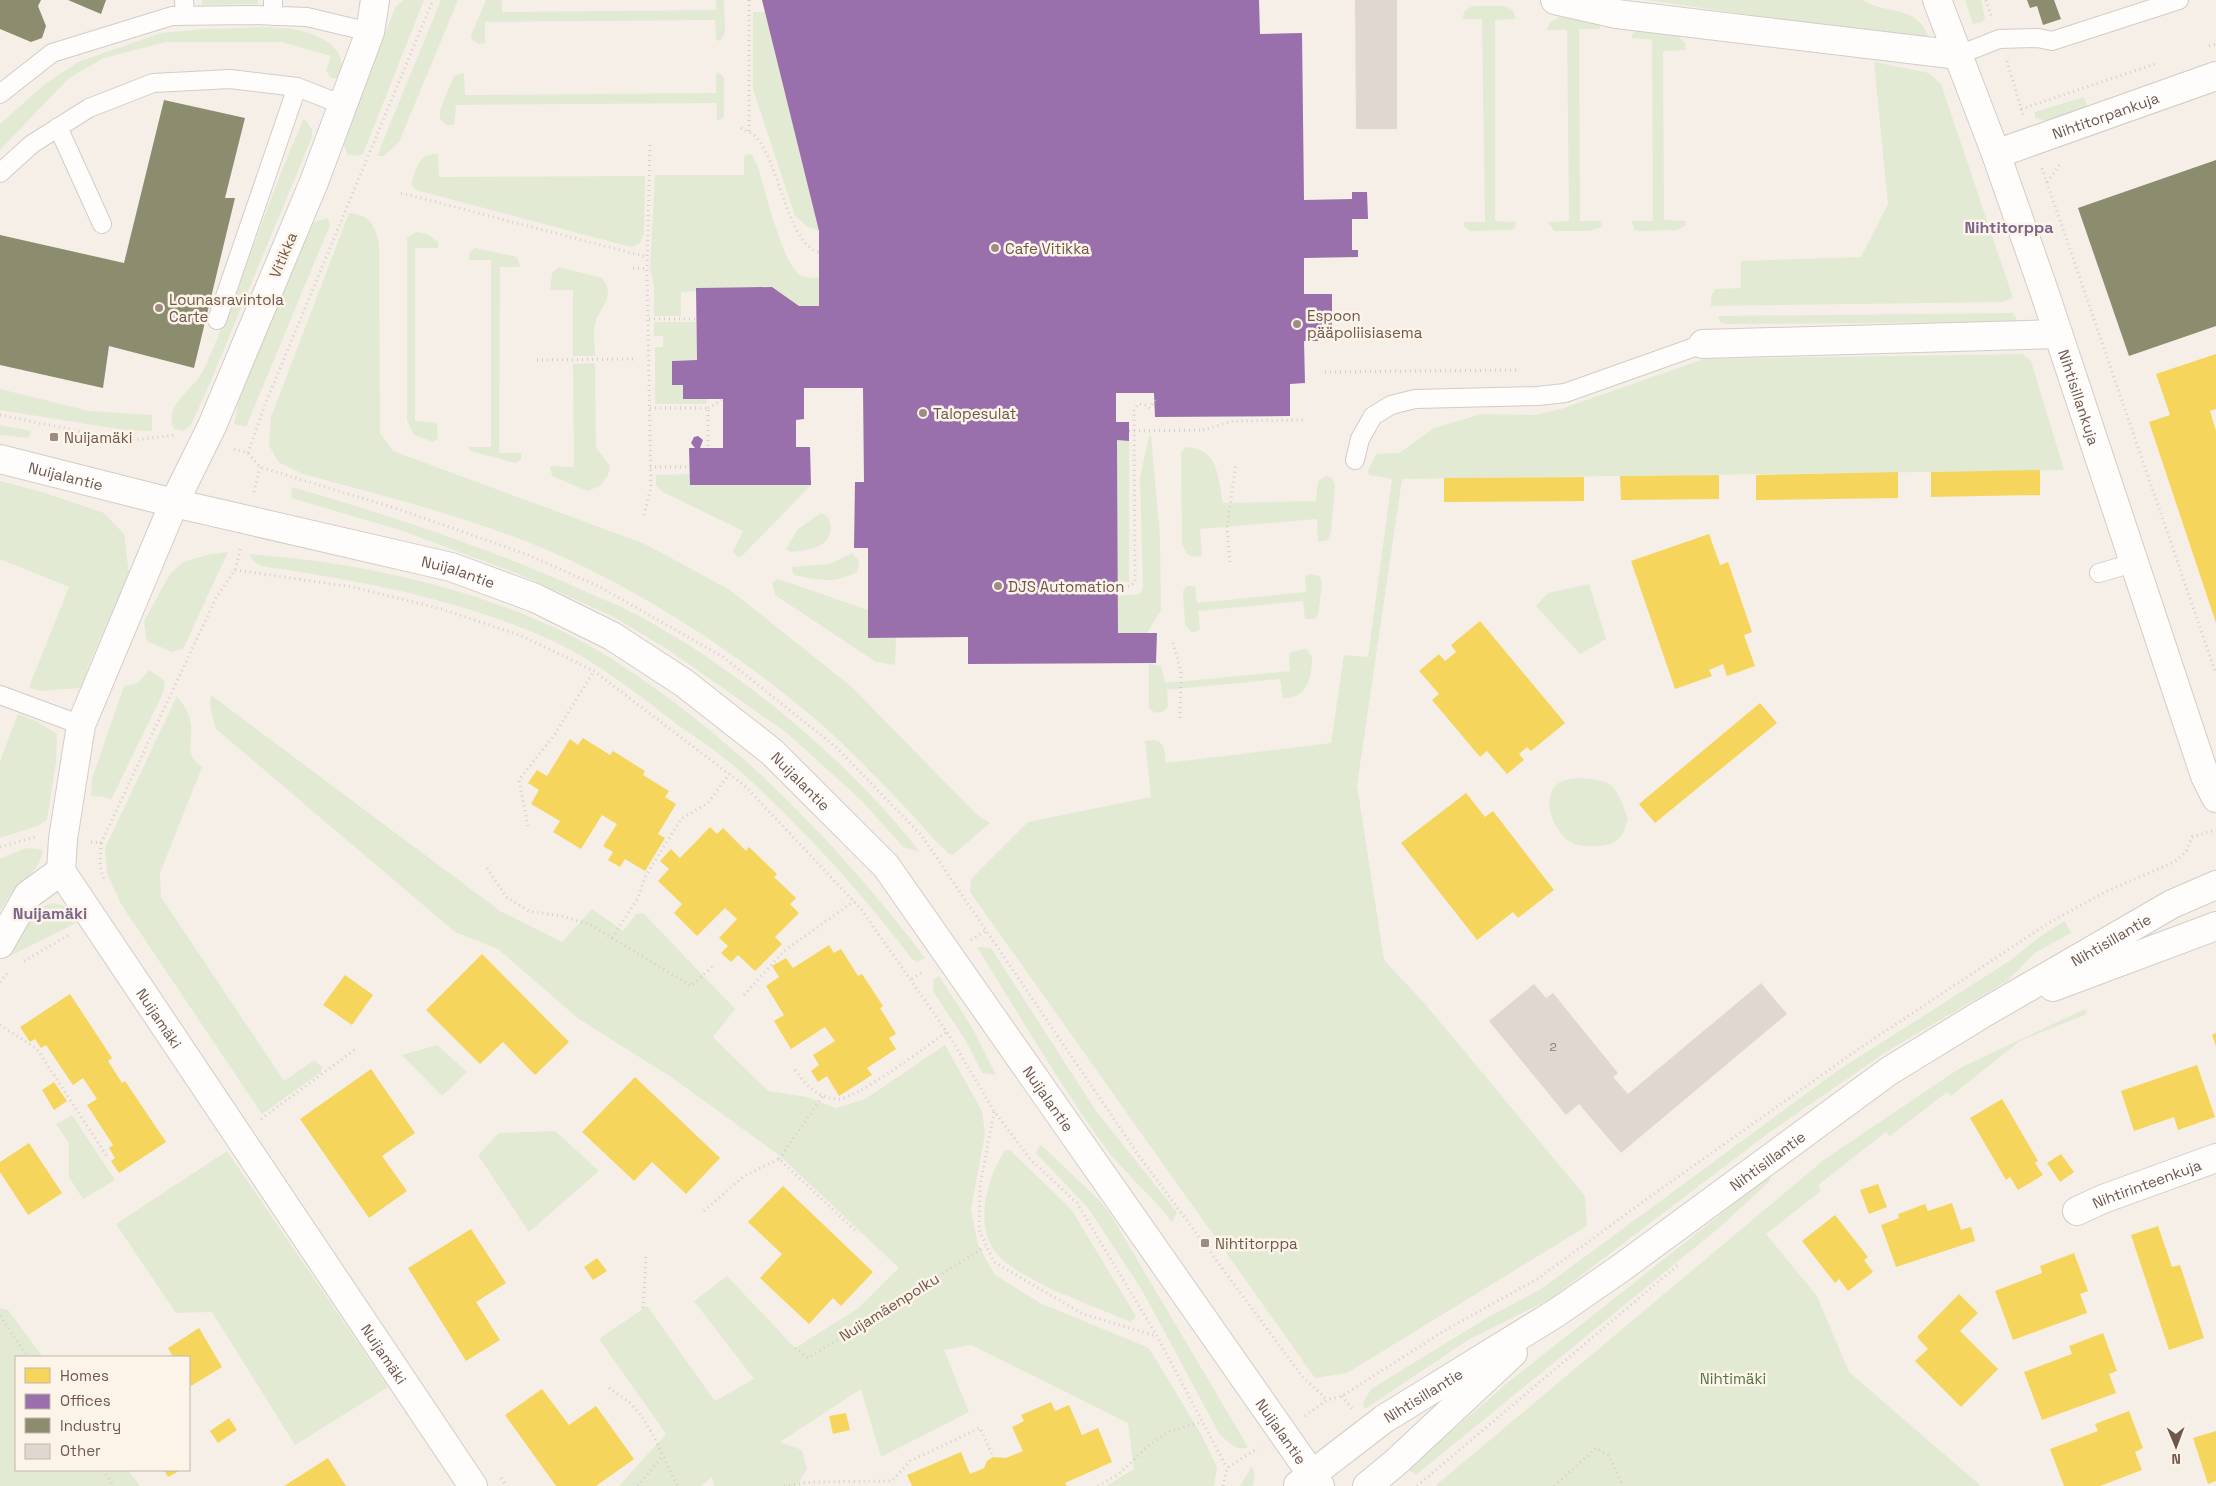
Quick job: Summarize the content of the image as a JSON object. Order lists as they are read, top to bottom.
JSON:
{
  "streets": {
    "street": [
      "Nihtitorpankuja",
      "Vitikka",
      "Nihtisillankuja",
      "Nuijalantie",
      "Nihtisillantie",
      "Nuijamäki",
      "Nihtirinteenkuja"
    ],
    "path": ["Nuijamäenpolku"]
  },
  "crossings": [
    ["Nihtitorpankuja", "Nihtisillankuja"],
    ["Vitikka", "Nuijalantie"],
    ["Nuijalantie", "Nihtisillantie"]
  ],
  "districts": ["Nihtitorppa", "Nuijamäki"],
  "parks": ["Nihtimäki"],
  "places": {
    "other": [
      "Cafe Vitikka",
      "Lounasravintola Carte",
      "Espoon pääpoliisiasema",
      "Talopesulat",
      "DJS Automation"
    ],
    "transit": ["Nuijamäki", "Nihtitorppa"]
  },
  "house_numbers": ["2"],
  "legend": [
    "Homes",
    "Offices",
    "Industry",
    "Other"
  ],
  "north": "bottom"
}
